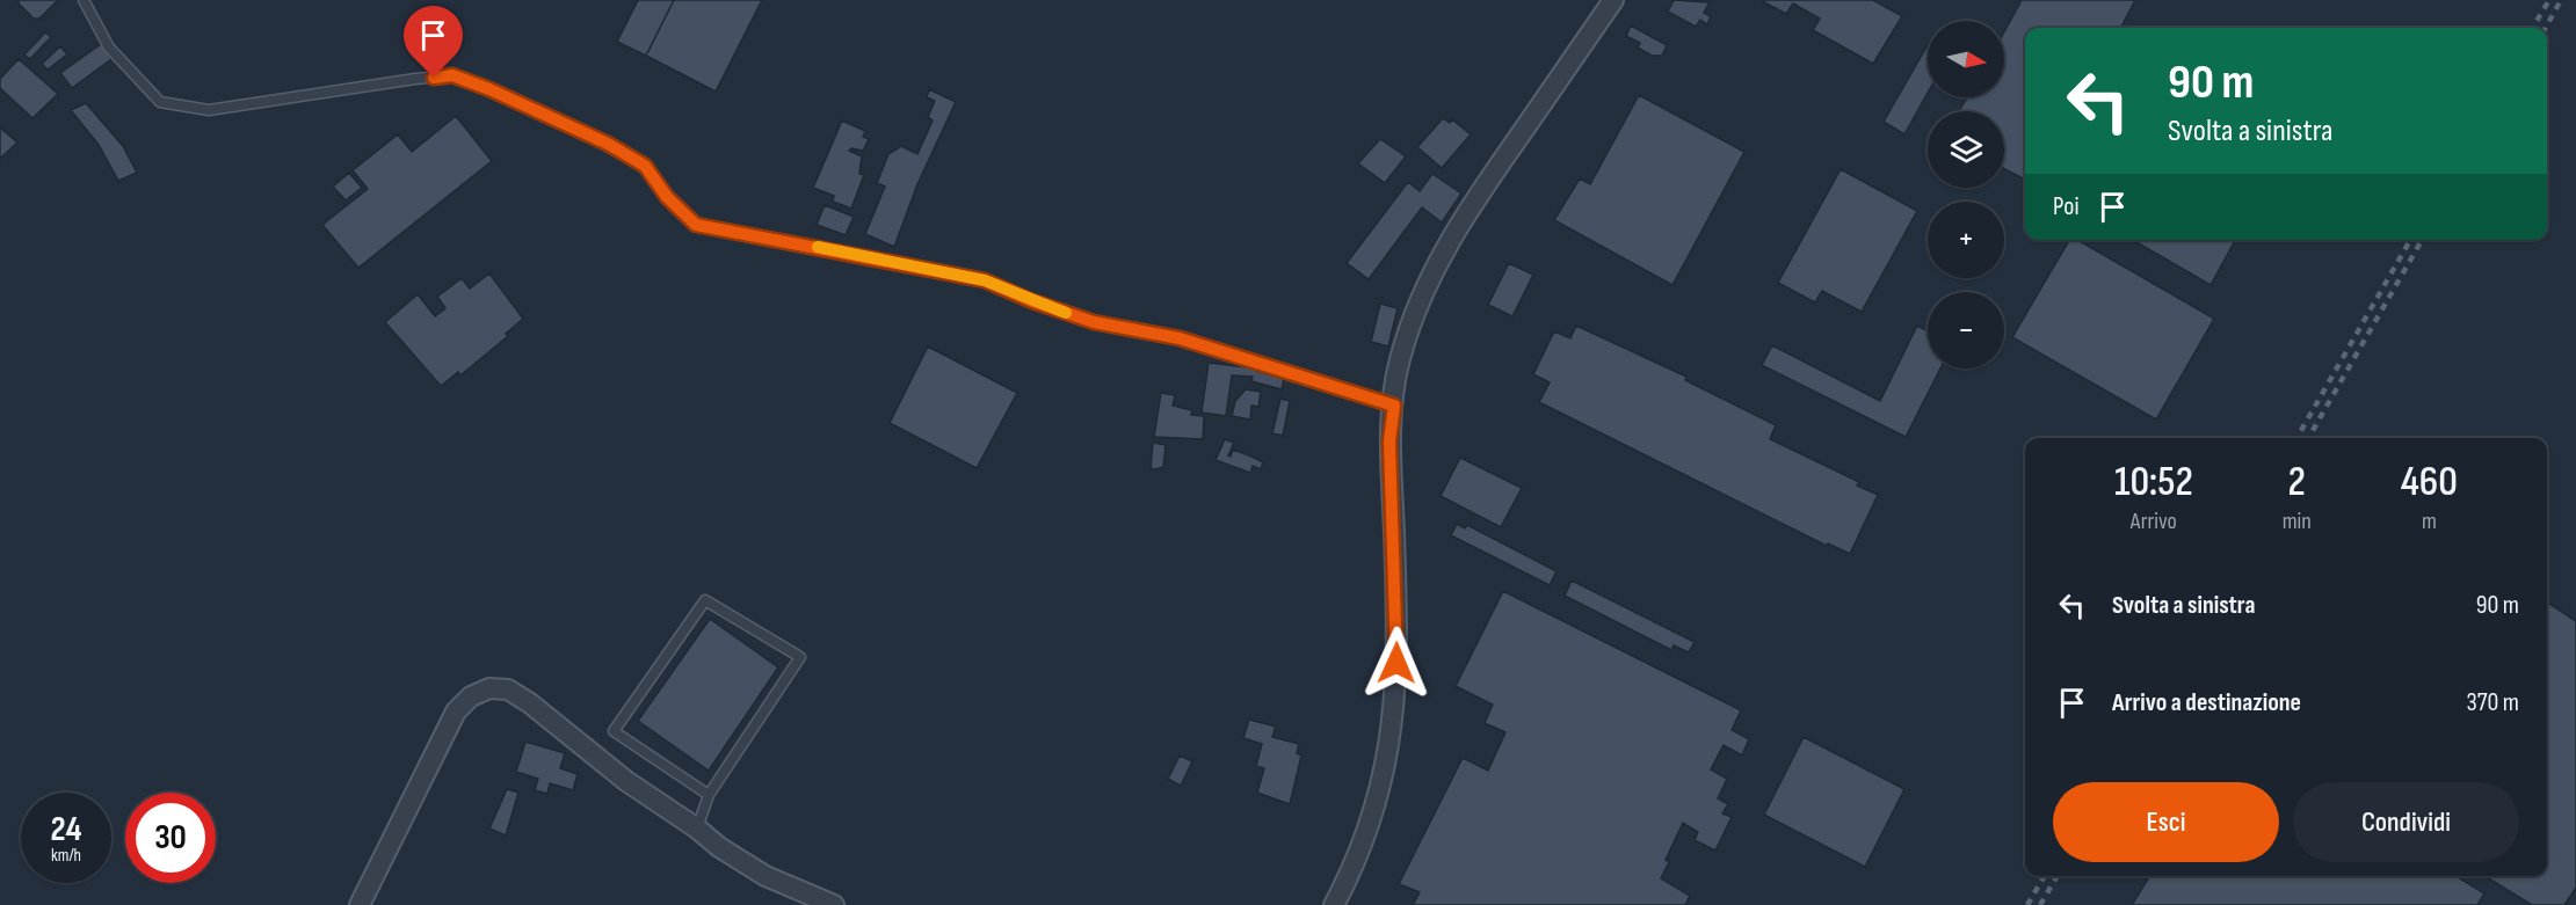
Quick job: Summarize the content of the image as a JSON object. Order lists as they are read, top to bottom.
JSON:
{
  "north": "right",
  "page": {
    "map_buttons": ["+", "−"],
    "turn": ["90 m", "Svolta a sinistra"],
    "then": "Poi",
    "eta": [
      "10:52",
      "Arrivo",
      "2",
      "min",
      "460",
      "m"
    ],
    "list": [
      {
        "name": "Svolta a sinistra",
        "value": "90 m"
      },
      {
        "name": "Arrivo a destinazione",
        "value": "370 m"
      }
    ],
    "buttons": ["Esci", "Condividi"],
    "speed": "24 km/h",
    "limit": "30"
  }
}
